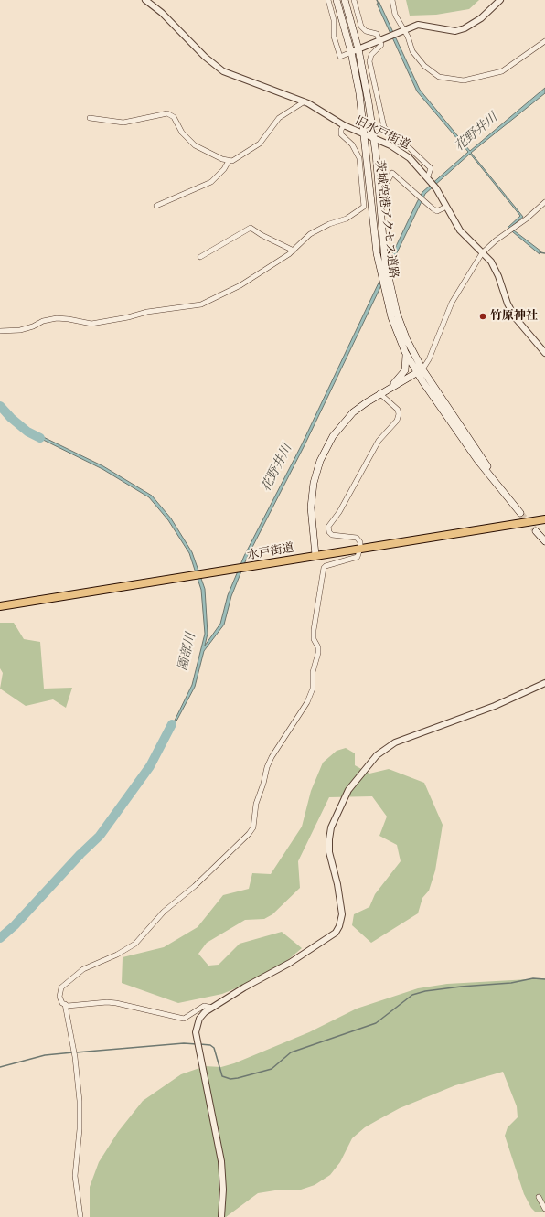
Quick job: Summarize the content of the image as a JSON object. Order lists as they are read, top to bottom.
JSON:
{
  "streets": {
    "highway": ["水戸街道"],
    "main road": ["茨城空港アクセス道路"],
    "street": ["旧水戸街道"]
  },
  "crossings": [
    ["旧水戸街道", "茨城空港アクセス道路"]
  ],
  "water": ["花野井川", "園部川"],
  "places": ["竹原神社"]
}
